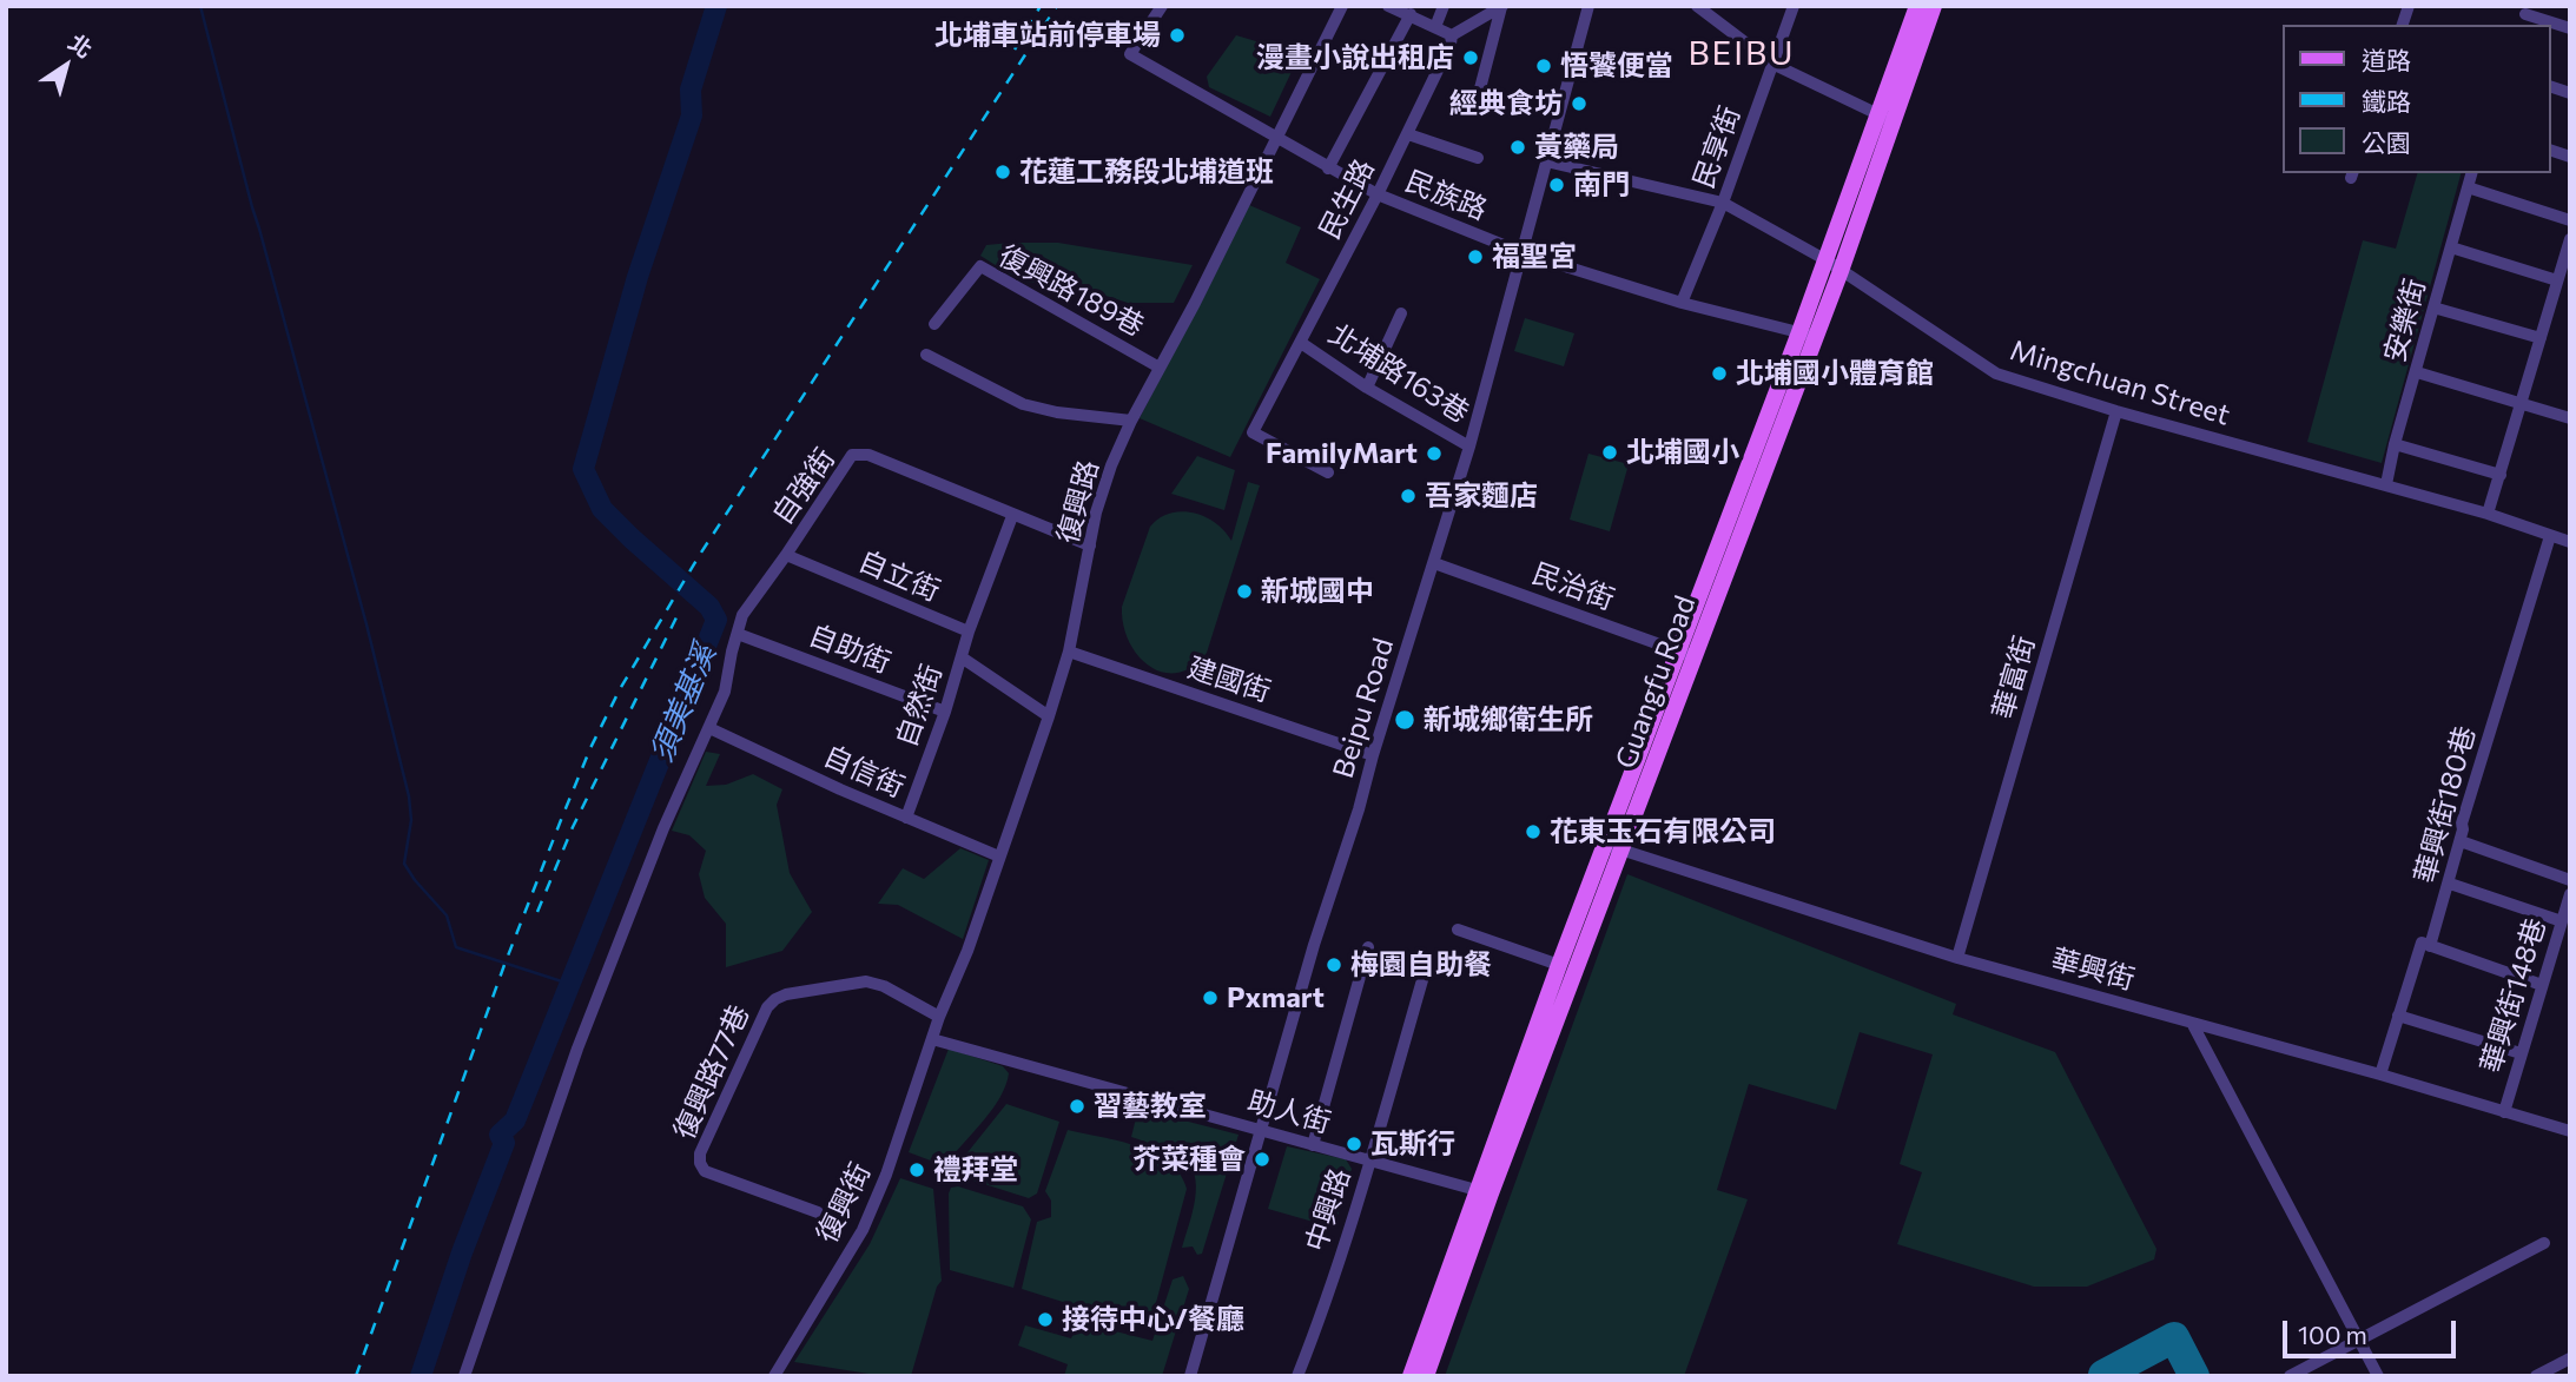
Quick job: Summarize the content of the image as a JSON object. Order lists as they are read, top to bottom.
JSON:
{
  "streets": {
    "main road": ["Guangfu Road"],
    "street": [
      "民享街",
      "民族路",
      "民生路",
      "復興路189巷",
      "安樂街",
      "北埔路163巷",
      "Mingchuan Street",
      "自強街",
      "復興路",
      "自立街",
      "民治街",
      "自助街",
      "華富街",
      "建國街",
      "自然街",
      "Beipu Road",
      "自信街",
      "華興街180巷",
      "華興街",
      "華興街148巷",
      "復興路77巷",
      "助人街",
      "復興街",
      "中興路"
    ]
  },
  "crossings": [
    ["民享街", "民族路"],
    ["民享街", "Mingchuan Street"],
    ["民族路", "民生路"],
    ["民族路", "復興路"],
    ["民族路", "Guangfu Road"],
    ["民族路", "Beipu Road"],
    ["民生路", "北埔路163巷"],
    ["復興路189巷", "復興路"],
    ["安樂街", "Mingchuan Street"],
    ["北埔路163巷", "Beipu Road"],
    ["Mingchuan Street", "華富街"],
    ["Mingchuan Street", "Guangfu Road"],
    ["Mingchuan Street", "Beipu Road"],
    ["Mingchuan Street", "華興街180巷"],
    ["自強街", "復興路"],
    ["自強街", "自立街"],
    ["自強街", "自助街"],
    ["自強街", "自信街"],
    ["復興路", "建國街"],
    ["復興路", "自信街"],
    ["復興路", "復興路77巷"],
    ["復興路", "助人街"],
    ["復興路", "復興街"],
    ["民治街", "Guangfu Road"],
    ["民治街", "Beipu Road"],
    ["自助街", "自然街"],
    ["華富街", "華興街"],
    ["建國街", "Beipu Road"],
    ["Guangfu Road", "華興街"],
    ["Guangfu Road", "助人街"],
    ["自然街", "自信街"],
    ["Beipu Road", "助人街"],
    ["華興街180巷", "華興街"],
    ["華興街", "華興街148巷"],
    ["助人街", "復興街"],
    ["助人街", "中興路"]
  ],
  "districts": ["BEIBU"],
  "water": ["須美基溪"],
  "places": [
    "北埔車站前停車場",
    "漫畫小說出租店",
    "悟饕便當",
    "經典食坊",
    "黃藥局",
    "花蓮工務段北埔道班",
    "南門",
    "福聖宮",
    "北埔國小體育館",
    "北埔國小",
    "FamilyMart",
    "吾家麵店",
    "新城國中",
    "新城鄉衛生所",
    "花東玉石有限公司",
    "梅園自助餐",
    "Pxmart",
    "習藝教室",
    "瓦斯行",
    "芥菜種會",
    "禮拜堂",
    "接待中心/餐廳"
  ],
  "legend": ["道路", "鐵路", "公園"],
  "scale_bar": "100 m",
  "north": "top right"
}
